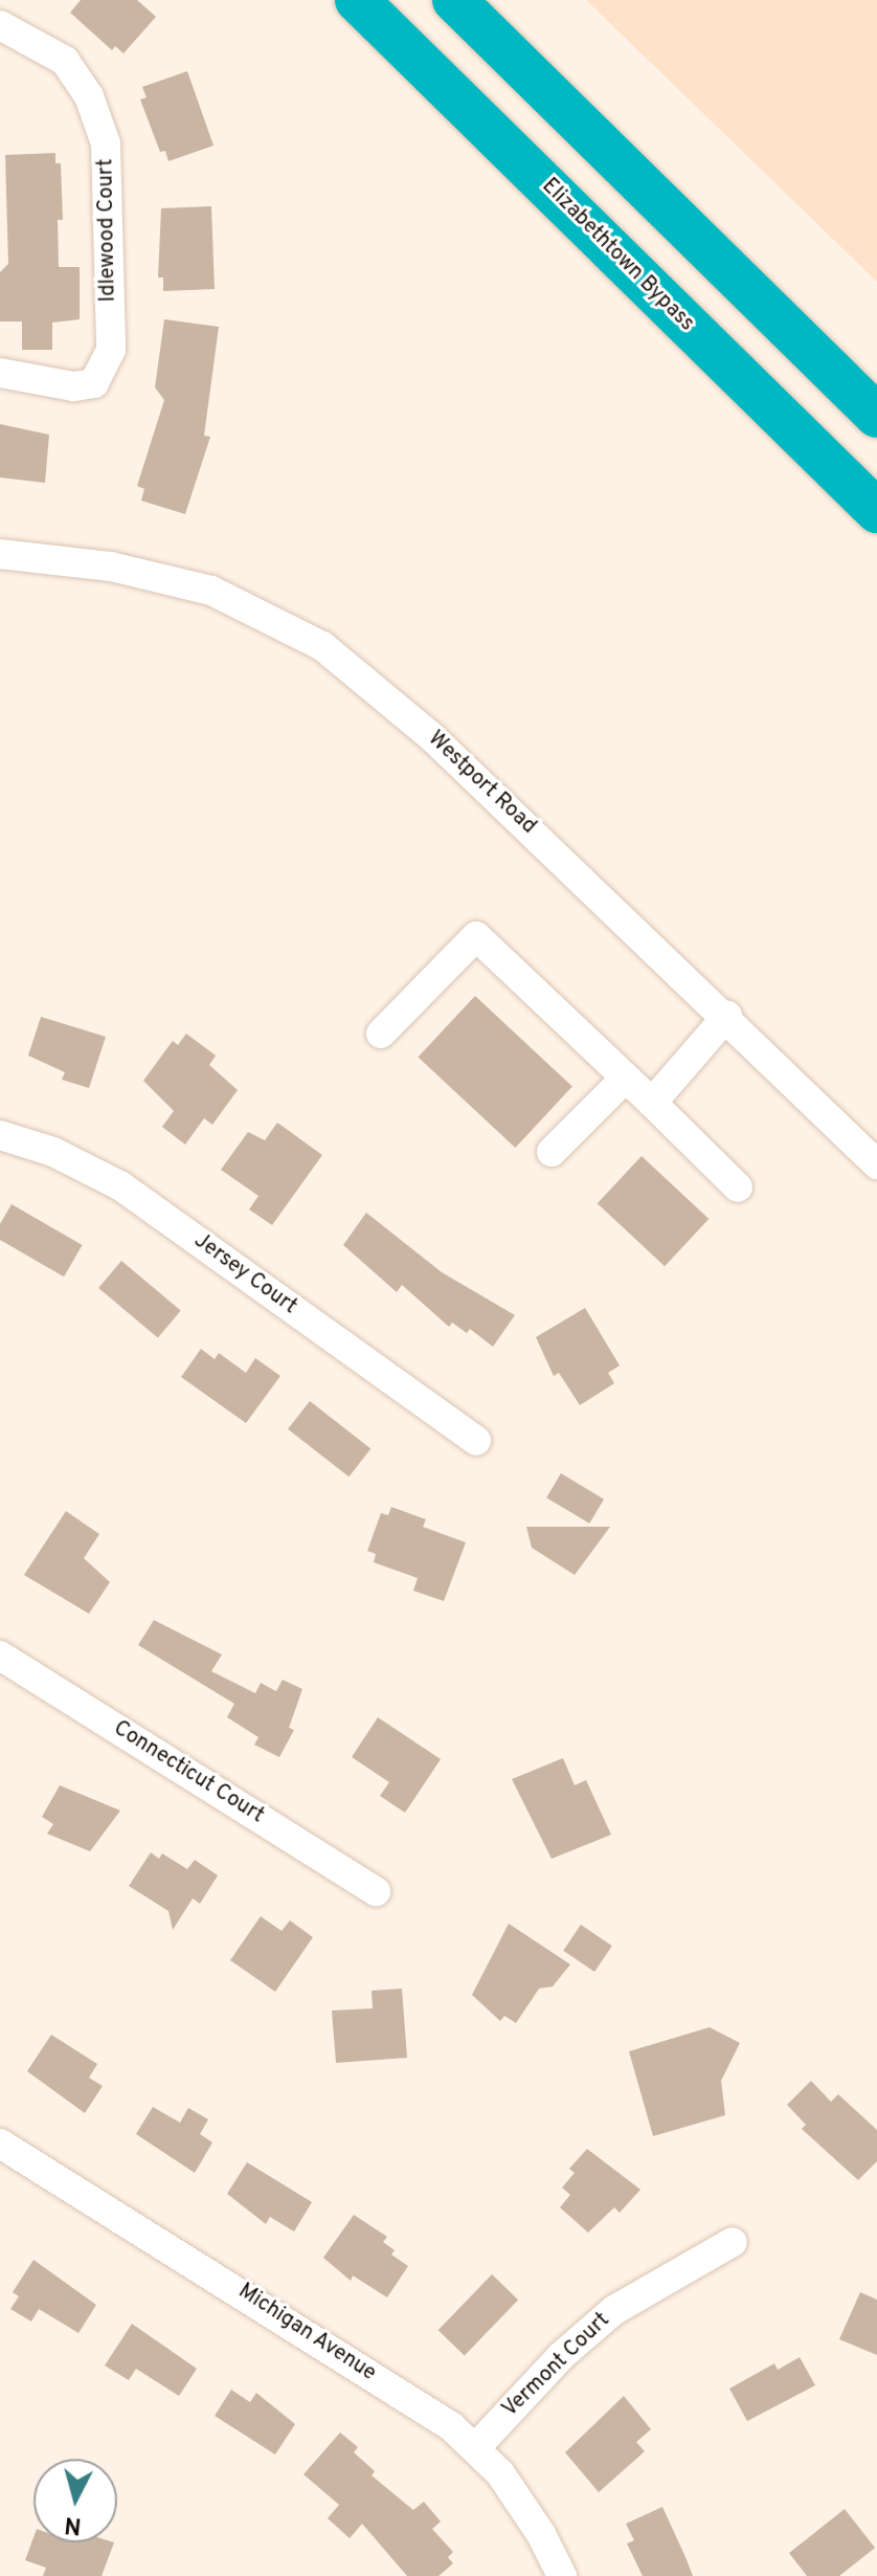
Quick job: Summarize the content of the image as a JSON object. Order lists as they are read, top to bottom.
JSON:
{
  "streets": {
    "highway": ["Elizabethtown Bypass"],
    "street": [
      "Idlewood Court",
      "Westport Road",
      "Jersey Court",
      "Connecticut Court",
      "Michigan Avenue",
      "Vermont Court"
    ]
  },
  "crossings": [
    ["Michigan Avenue", "Vermont Court"]
  ],
  "north": "bottom"
}
